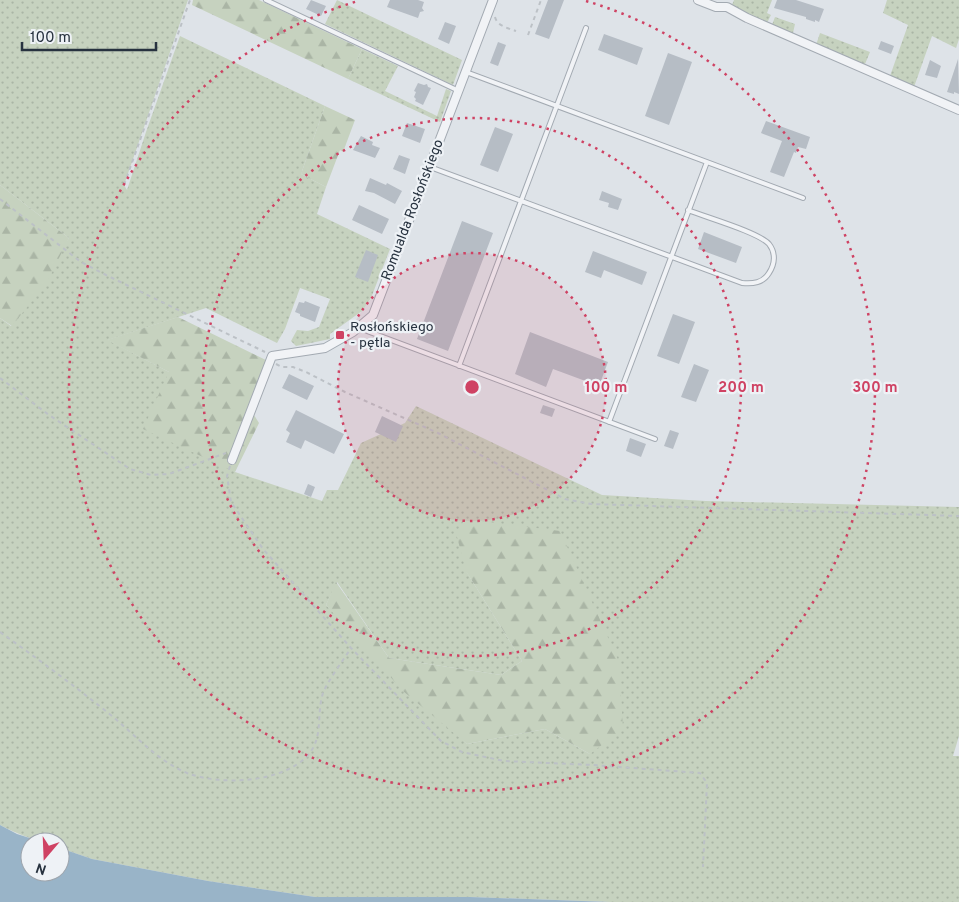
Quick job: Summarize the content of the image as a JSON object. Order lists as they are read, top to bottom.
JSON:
{
  "streets": {
    "street": ["Romualda Rosłońskiego"]
  },
  "places": {
    "transit": ["Rosłońskiego - pętla"]
  },
  "scale_bar": "100 m",
  "north": "bottom",
  "rings": ["100 m", "200 m", "300 m"]
}
